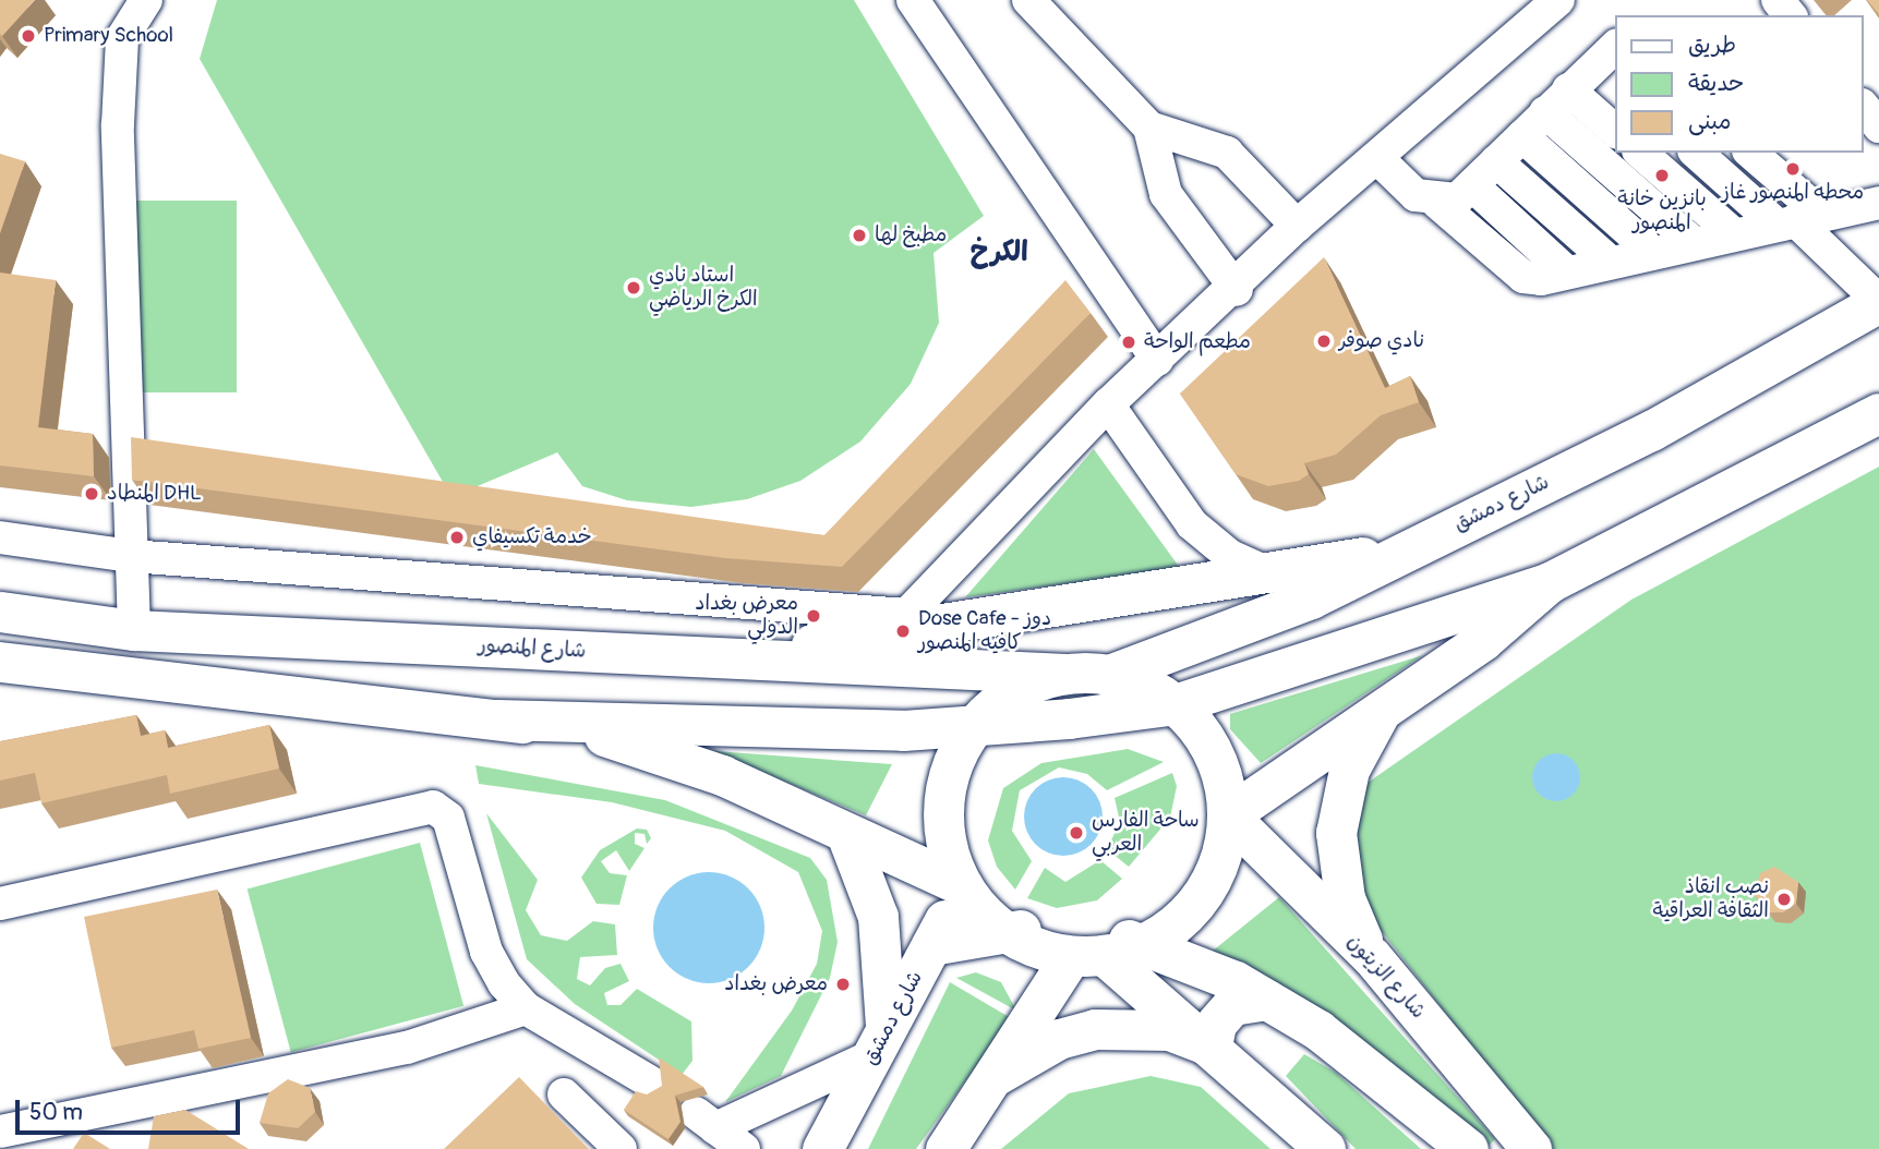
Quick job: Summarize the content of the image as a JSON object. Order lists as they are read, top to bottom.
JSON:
{
  "streets": {
    "main road": ["شارع دمشق", "شارع المنصور", "شارع الزيتون"]
  },
  "districts": ["الكرخ"],
  "places": [
    "Primary School",
    "محطه المنصور غاز",
    "بانزين خانة المنصور",
    "مطبخ لها",
    "استاد نادي الكرخ الرياضي",
    "نادي صوفر",
    "مطعم الواحة",
    "المنطاد DHL",
    "خدمة تكسيفاي",
    "معرض بغداد الدولي",
    "Dose Cafe - دوز كافيه المنصور",
    "ساحة الفارس العربي",
    "نصب انقاذ الثقافة العراقية",
    "معرض بغداد"
  ],
  "legend": ["طريق", "حديقة", "مبنى"],
  "scale_bar": "50 m"
}
